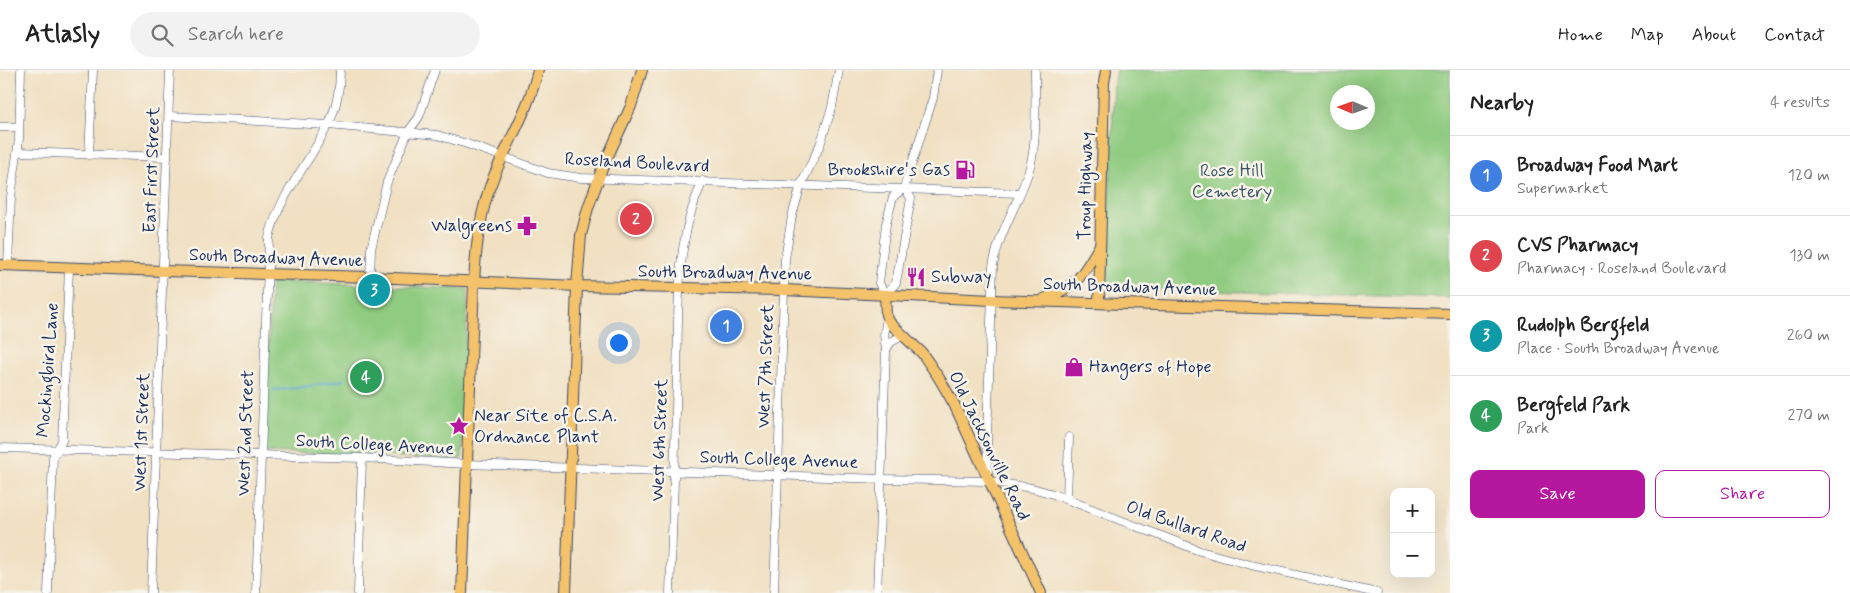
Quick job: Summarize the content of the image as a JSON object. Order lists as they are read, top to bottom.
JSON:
{
  "streets": {
    "main road": ["Troup Highway", "South Broadway Avenue", "Old Jacksonville Road"],
    "street": [
      "Roseland Boulevard",
      "East First Street",
      "West 7th Street",
      "Mockingbird Lane",
      "West 1st Street",
      "West 2nd Street",
      "West 6th Street",
      "South College Avenue",
      "Old Bullard Road"
    ]
  },
  "crossings": [
    ["Roseland Boulevard", "East First Street"],
    ["Roseland Boulevard", "West 7th Street"],
    ["Roseland Boulevard", "West 2nd Street"],
    ["Roseland Boulevard", "West 6th Street"],
    ["East First Street", "South Broadway Avenue"],
    ["East First Street", "West 1st Street"],
    ["Troup Highway", "South Broadway Avenue"],
    ["South Broadway Avenue", "West 7th Street"],
    ["South Broadway Avenue", "Mockingbird Lane"],
    ["South Broadway Avenue", "West 1st Street"],
    ["South Broadway Avenue", "West 2nd Street"],
    ["South Broadway Avenue", "West 6th Street"],
    ["West 7th Street", "South College Avenue"],
    ["Mockingbird Lane", "South College Avenue"],
    ["West 1st Street", "South College Avenue"],
    ["West 2nd Street", "South College Avenue"],
    ["West 6th Street", "South College Avenue"],
    ["South College Avenue", "Old Jacksonville Road"],
    ["South College Avenue", "Old Bullard Road"],
    ["Old Jacksonville Road", "Old Bullard Road"]
  ],
  "parks": ["Rose Hill Cemetery"],
  "places": {
    "fuel station": ["Brookshire's Gas"],
    "pharmacy": ["Walgreens"],
    "restaurant": ["Subway"],
    "shop": ["Hangers of Hope"],
    "place": ["Near Site of C.S.A. Ordnance Plant"]
  },
  "north": "left",
  "page": {
    "header": "Atlasly",
    "search": "Search here",
    "nav": [
      "Home",
      "Map",
      "About",
      "Contact"
    ],
    "heading": ["Nearby", "4 results"],
    "list": [
      {
        "mark": "1",
        "name": "Broadway Food Mart",
        "note": "Supermarket",
        "value": "120 m"
      },
      {
        "mark": "2",
        "name": "CVS Pharmacy",
        "note": "Pharmacy · Roseland Boulevard",
        "value": "130 m"
      },
      {
        "mark": "3",
        "name": "Rudolph Bergfeld",
        "note": "Place · South Broadway Avenue",
        "value": "260 m"
      },
      {
        "mark": "4",
        "name": "Bergfeld Park",
        "note": "Park",
        "value": "270 m"
      }
    ],
    "pins": [
      "2",
      "3",
      "1",
      "4"
    ],
    "buttons": ["Save", "Share"],
    "map_buttons": ["+", "−"]
  }
}
